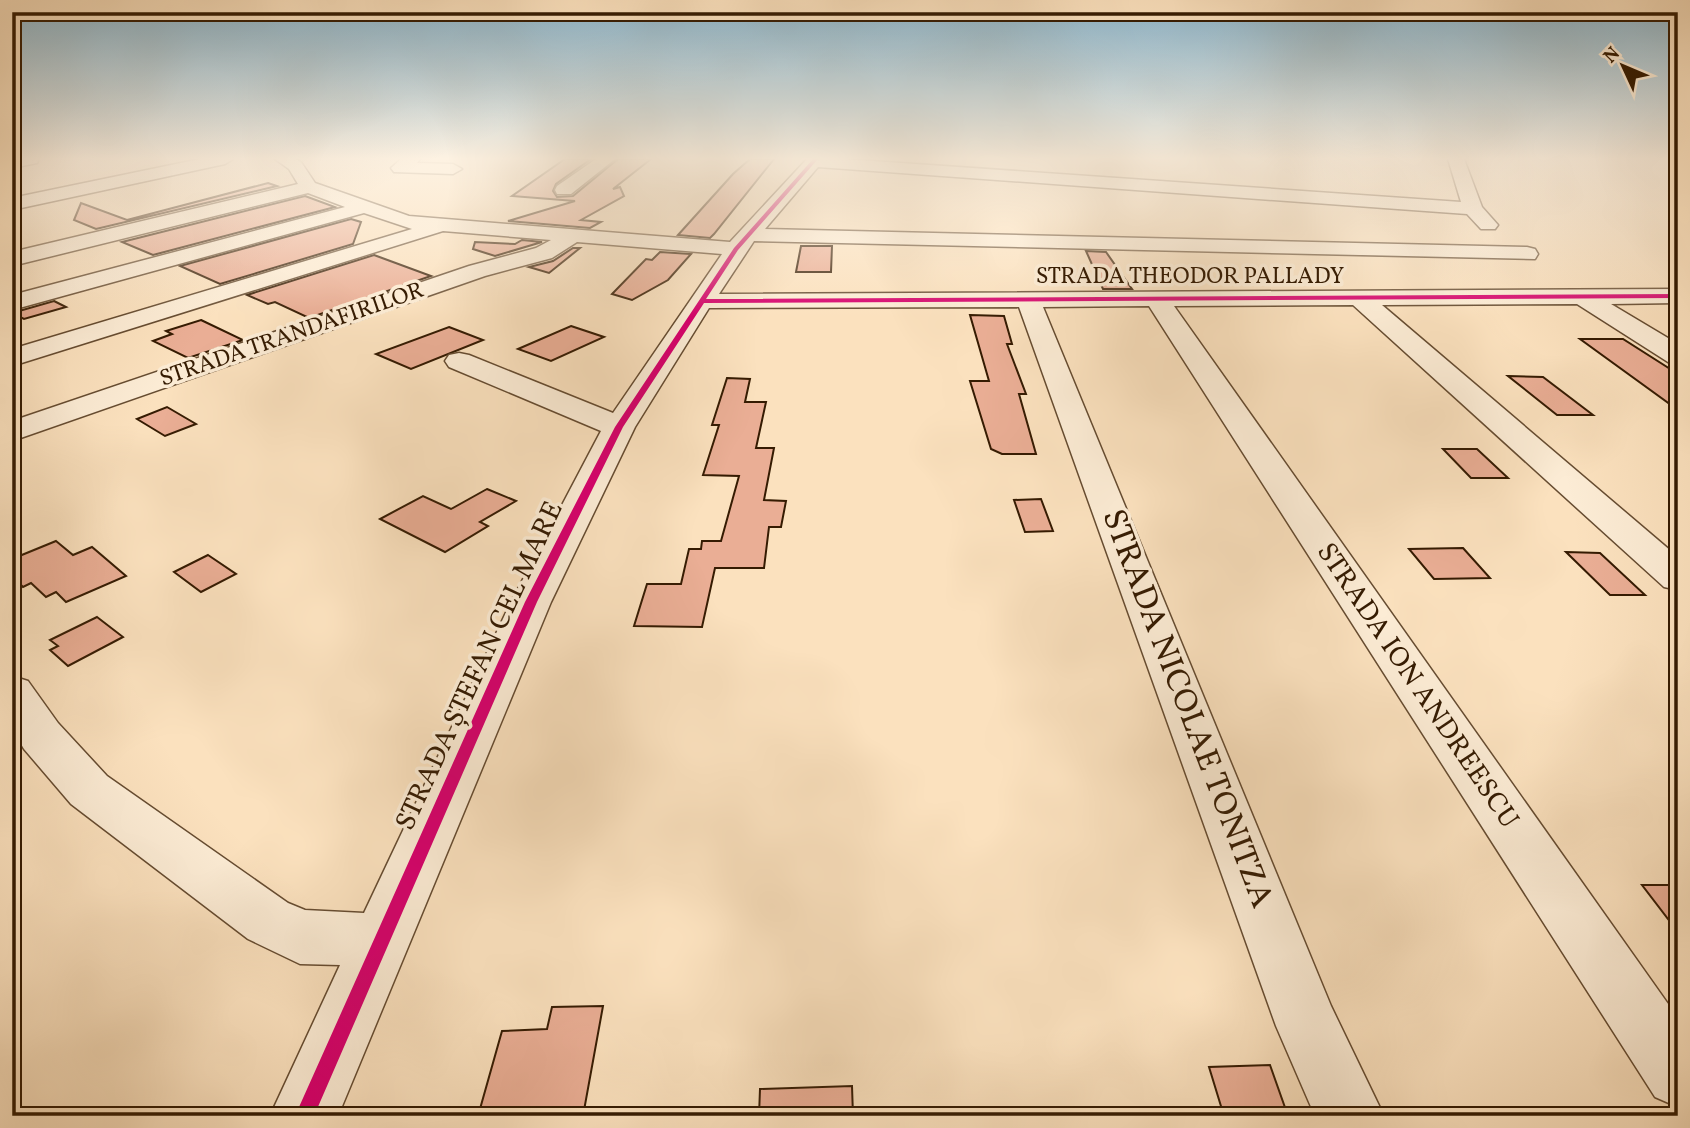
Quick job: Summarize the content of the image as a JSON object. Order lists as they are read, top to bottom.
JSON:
{
  "streets": {
    "street": [
      "STRADA THEODOR PALLADY",
      "STRADA TRANDAFIRILOR",
      "STRADA ȘTEFAN CEL MARE",
      "STRADA ION ANDREESCU",
      "STRADA NICOLAE TONITZA"
    ]
  },
  "crossings": [
    ["STRADA THEODOR PALLADY", "STRADA ȘTEFAN CEL MARE"],
    ["STRADA THEODOR PALLADY", "STRADA ION ANDREESCU"],
    ["STRADA THEODOR PALLADY", "STRADA NICOLAE TONITZA"]
  ],
  "north": "top left"
}
